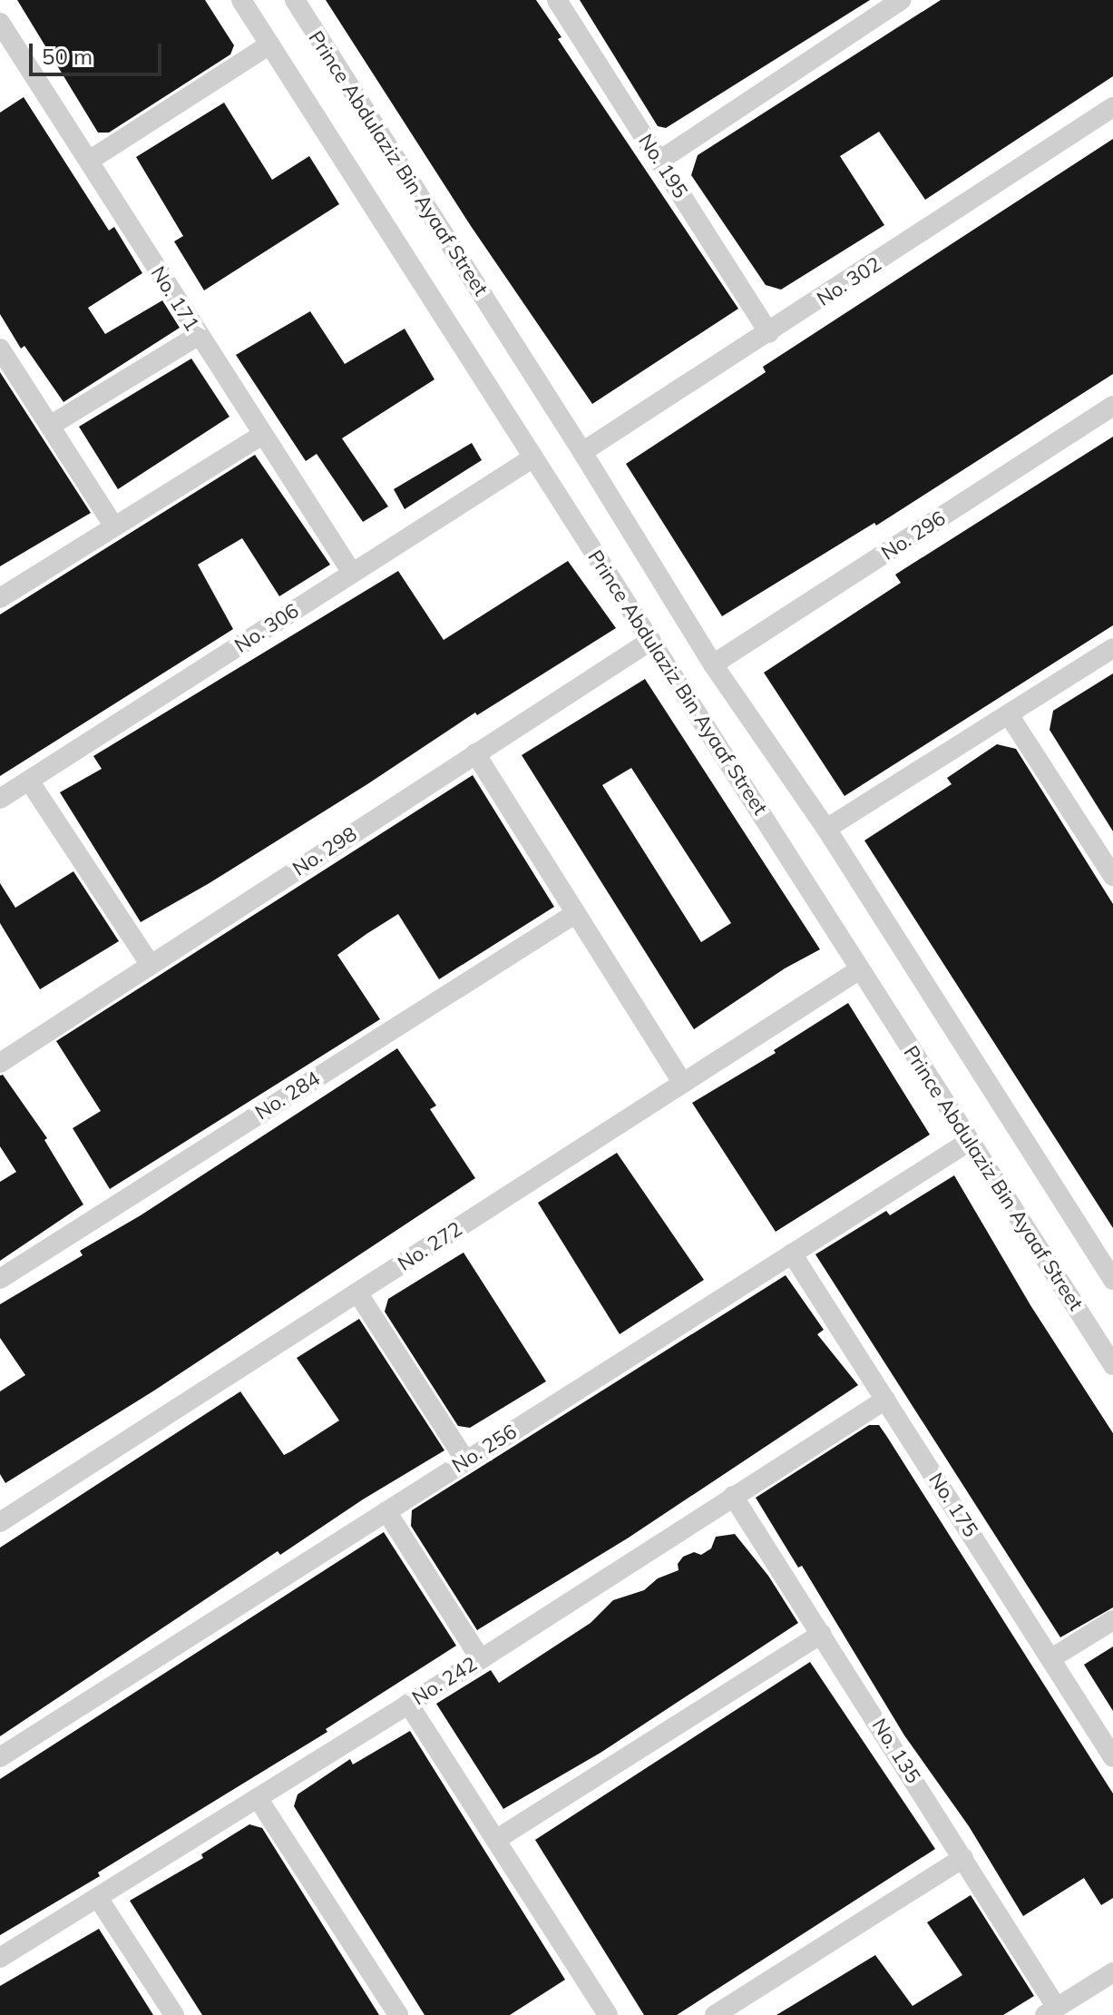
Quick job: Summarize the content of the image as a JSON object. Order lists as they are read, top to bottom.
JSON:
{
  "streets": {
    "street": [
      "Prince Abdulaziz Bin Ayaaf Street",
      "No. 195",
      "No. 302",
      "No. 171",
      "No. 296",
      "No. 306",
      "No. 298",
      "No. 284",
      "No. 272",
      "No. 256",
      "No. 175",
      "No. 242",
      "No. 135"
    ]
  },
  "crossings": [
    ["Prince Abdulaziz Bin Ayaaf Street", "No. 302"],
    ["Prince Abdulaziz Bin Ayaaf Street", "No. 296"],
    ["Prince Abdulaziz Bin Ayaaf Street", "No. 306"],
    ["Prince Abdulaziz Bin Ayaaf Street", "No. 298"],
    ["Prince Abdulaziz Bin Ayaaf Street", "No. 272"],
    ["Prince Abdulaziz Bin Ayaaf Street", "No. 256"],
    ["No. 195", "No. 302"],
    ["No. 171", "No. 306"],
    ["No. 256", "No. 175"],
    ["No. 175", "No. 242"],
    ["No. 242", "No. 135"]
  ],
  "scale_bar": "50 m"
}
